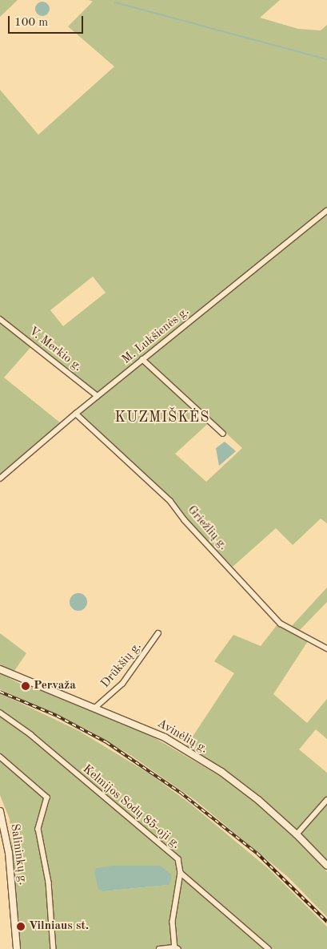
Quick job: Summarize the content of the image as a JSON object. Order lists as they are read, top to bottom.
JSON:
{
  "streets": {
    "main road": ["Avinėlių g.", "Salininkų g."],
    "street": [
      "M. Lukšienės g.",
      "V. Merkio g.",
      "Griežlių g.",
      "Drūkšių g.",
      "Kelmijos Sodų 85-oji g."
    ]
  },
  "crossings": [
    ["M. Lukšienės g.", "V. Merkio g."],
    ["M. Lukšienės g.", "Griežlių g."],
    ["Drūkšių g.", "Avinėlių g."]
  ],
  "districts": ["KUZMIŠKĖS"],
  "places": ["Pervaža", "Vilniaus st."],
  "scale_bar": "100 m"
}
